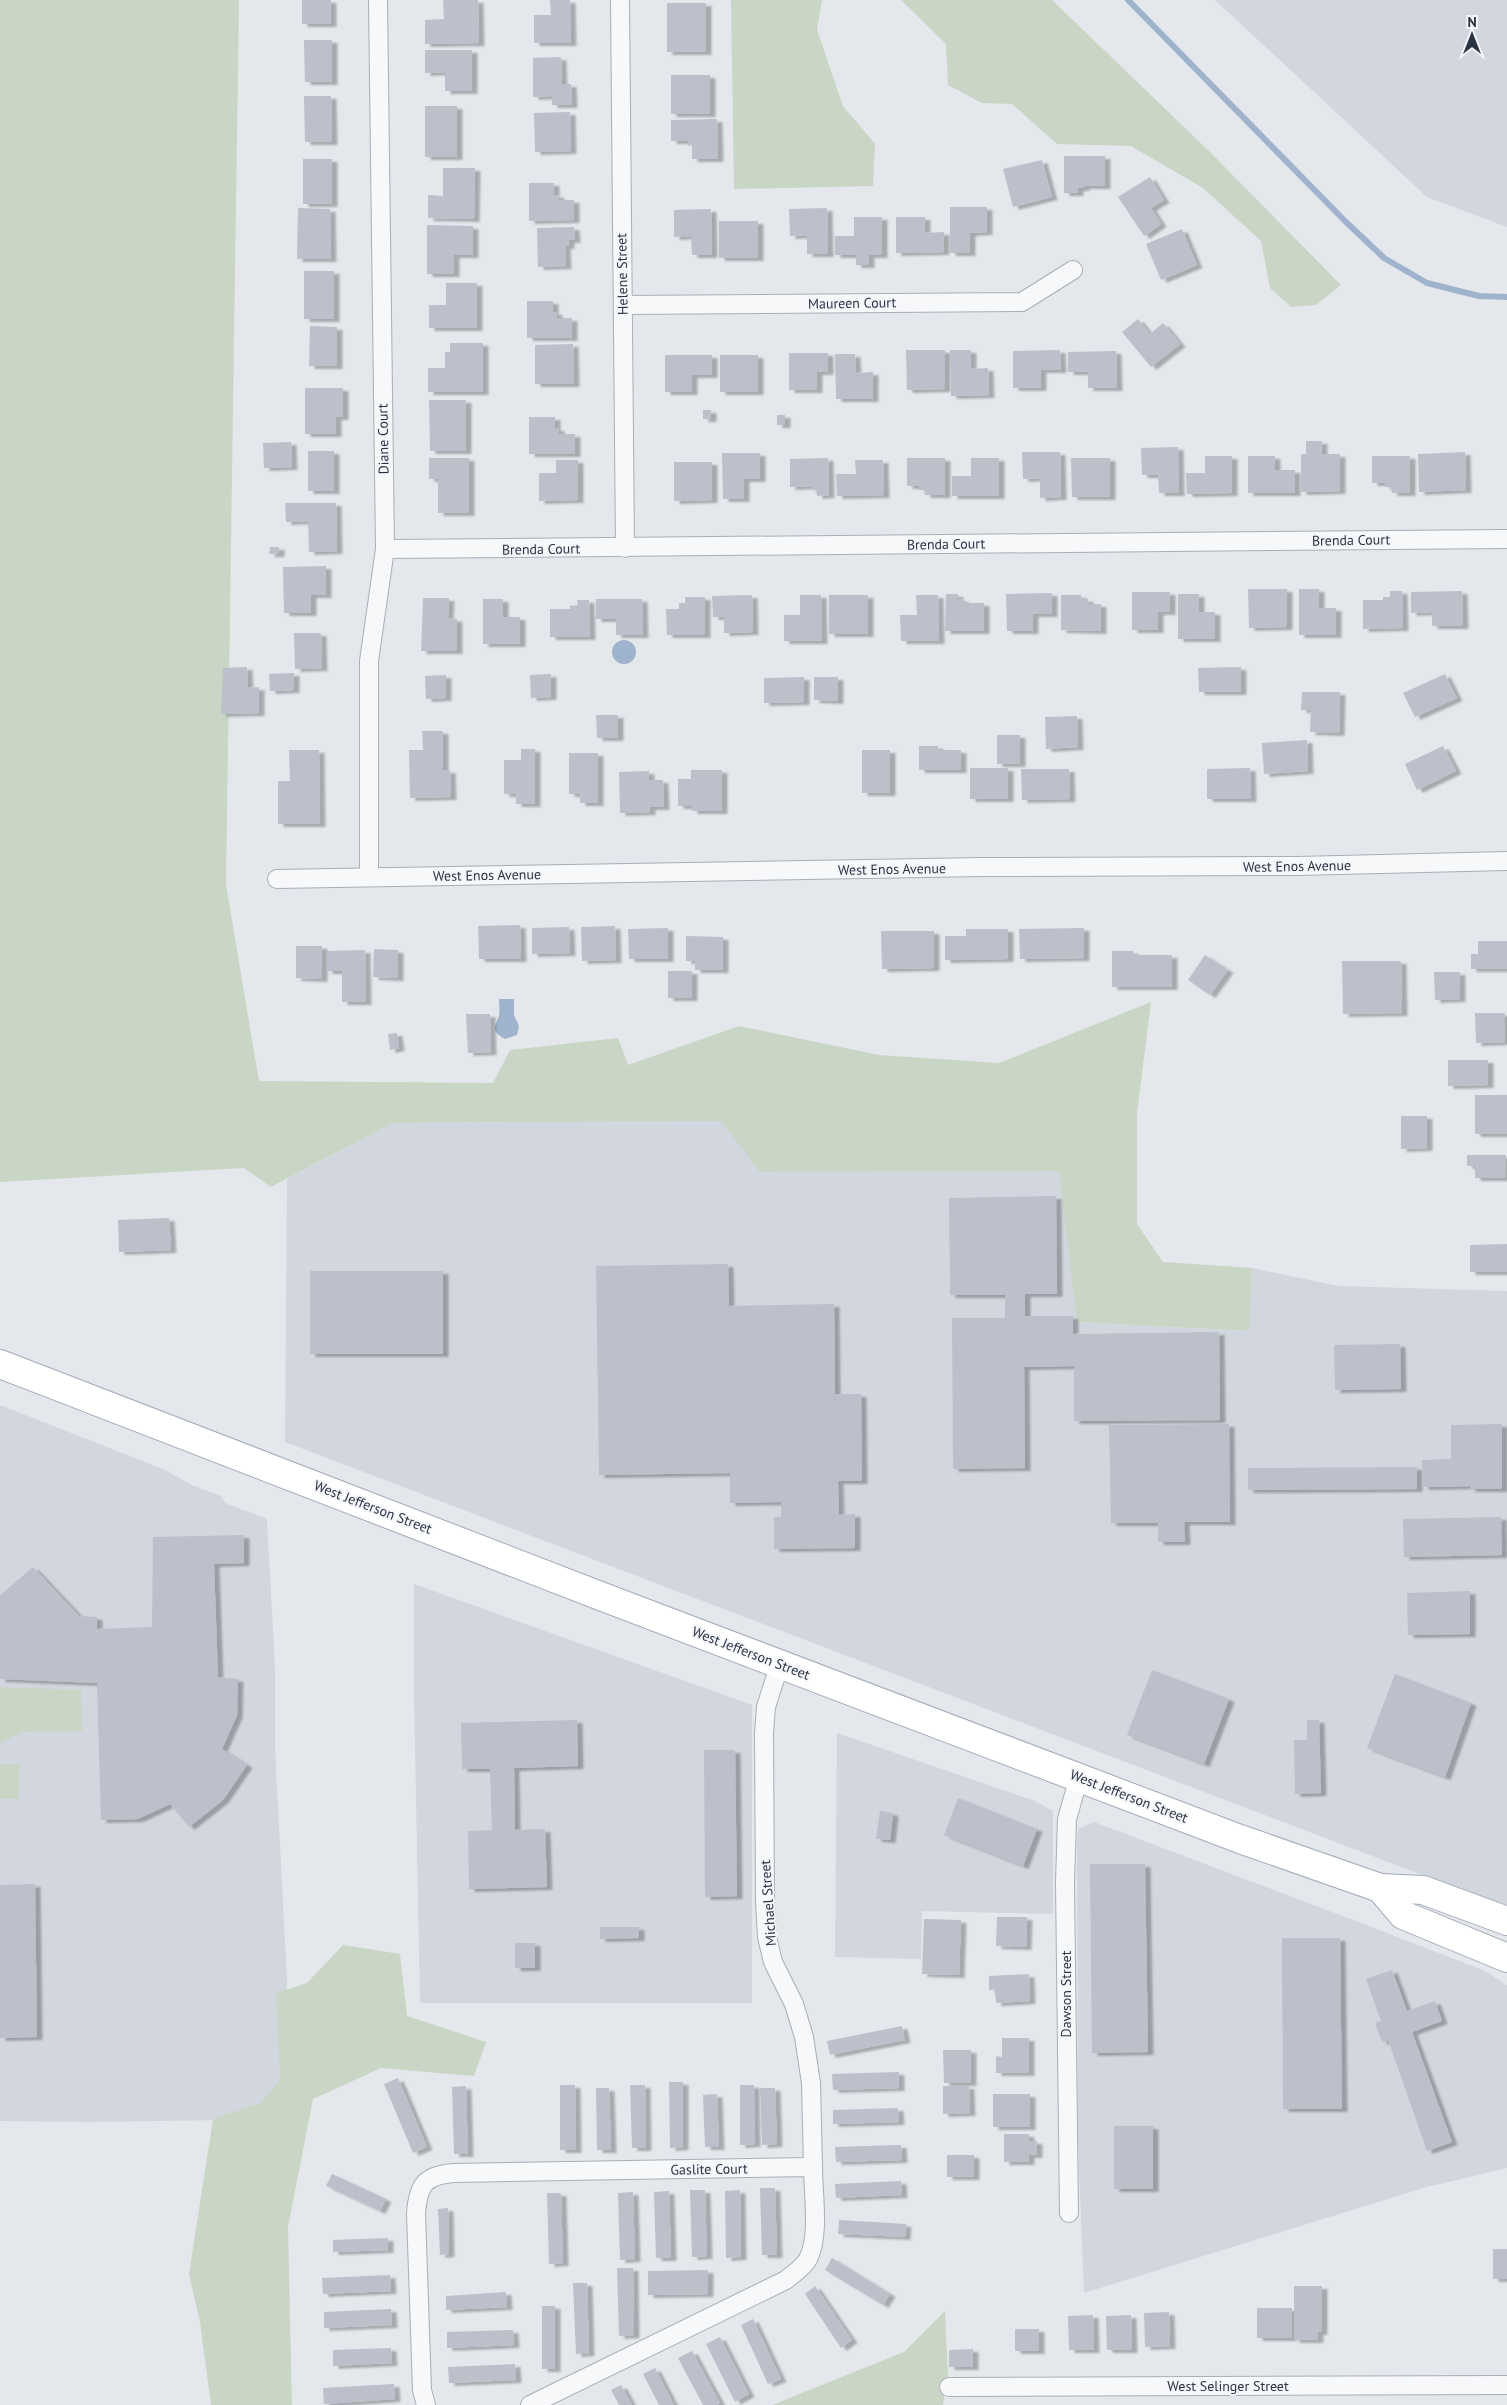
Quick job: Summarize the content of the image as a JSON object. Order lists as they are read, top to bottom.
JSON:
{
  "streets": {
    "main road": ["West Jefferson Street"],
    "street": [
      "Helene Street",
      "Maureen Court",
      "Diane Court",
      "Brenda Court",
      "West Enos Avenue",
      "Michael Street",
      "Dawson Street",
      "Gaslite Court",
      "West Selinger Street"
    ]
  },
  "crossings": [
    ["Helene Street", "Maureen Court"],
    ["Helene Street", "Brenda Court"],
    ["Diane Court", "Brenda Court"],
    ["Diane Court", "West Enos Avenue"],
    ["West Jefferson Street", "Michael Street"],
    ["West Jefferson Street", "Dawson Street"],
    ["Michael Street", "Gaslite Court"]
  ],
  "north": "top"
}
